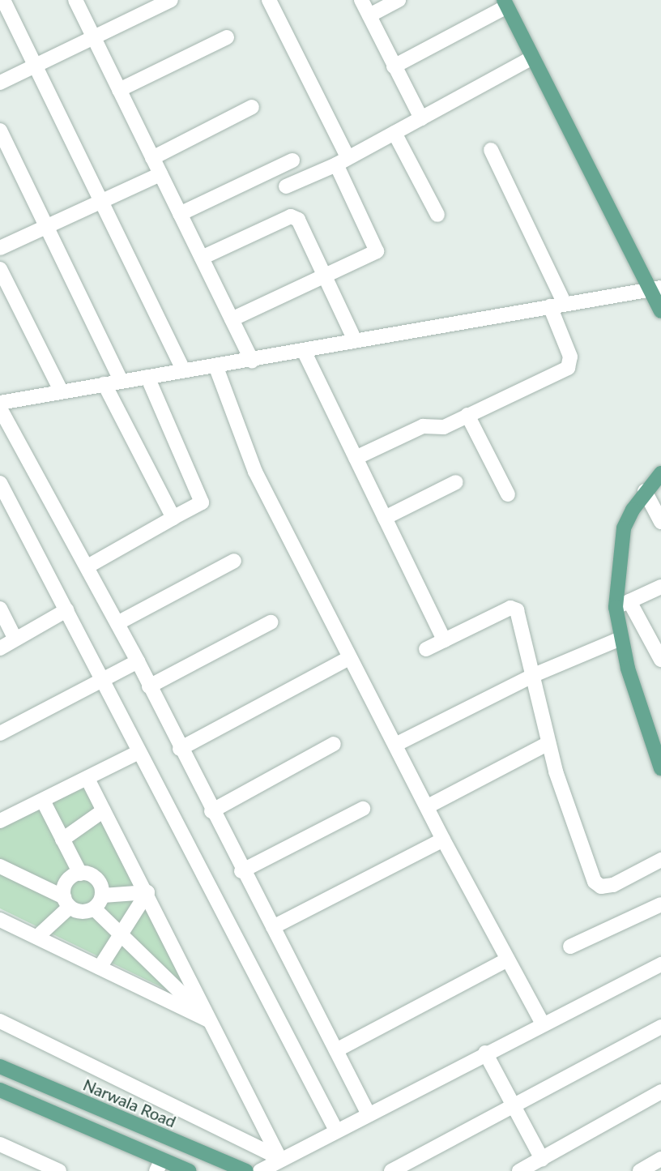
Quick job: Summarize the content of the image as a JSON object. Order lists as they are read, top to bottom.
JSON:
{
  "streets": {
    "main road": ["Narwala Road"]
  }
}
